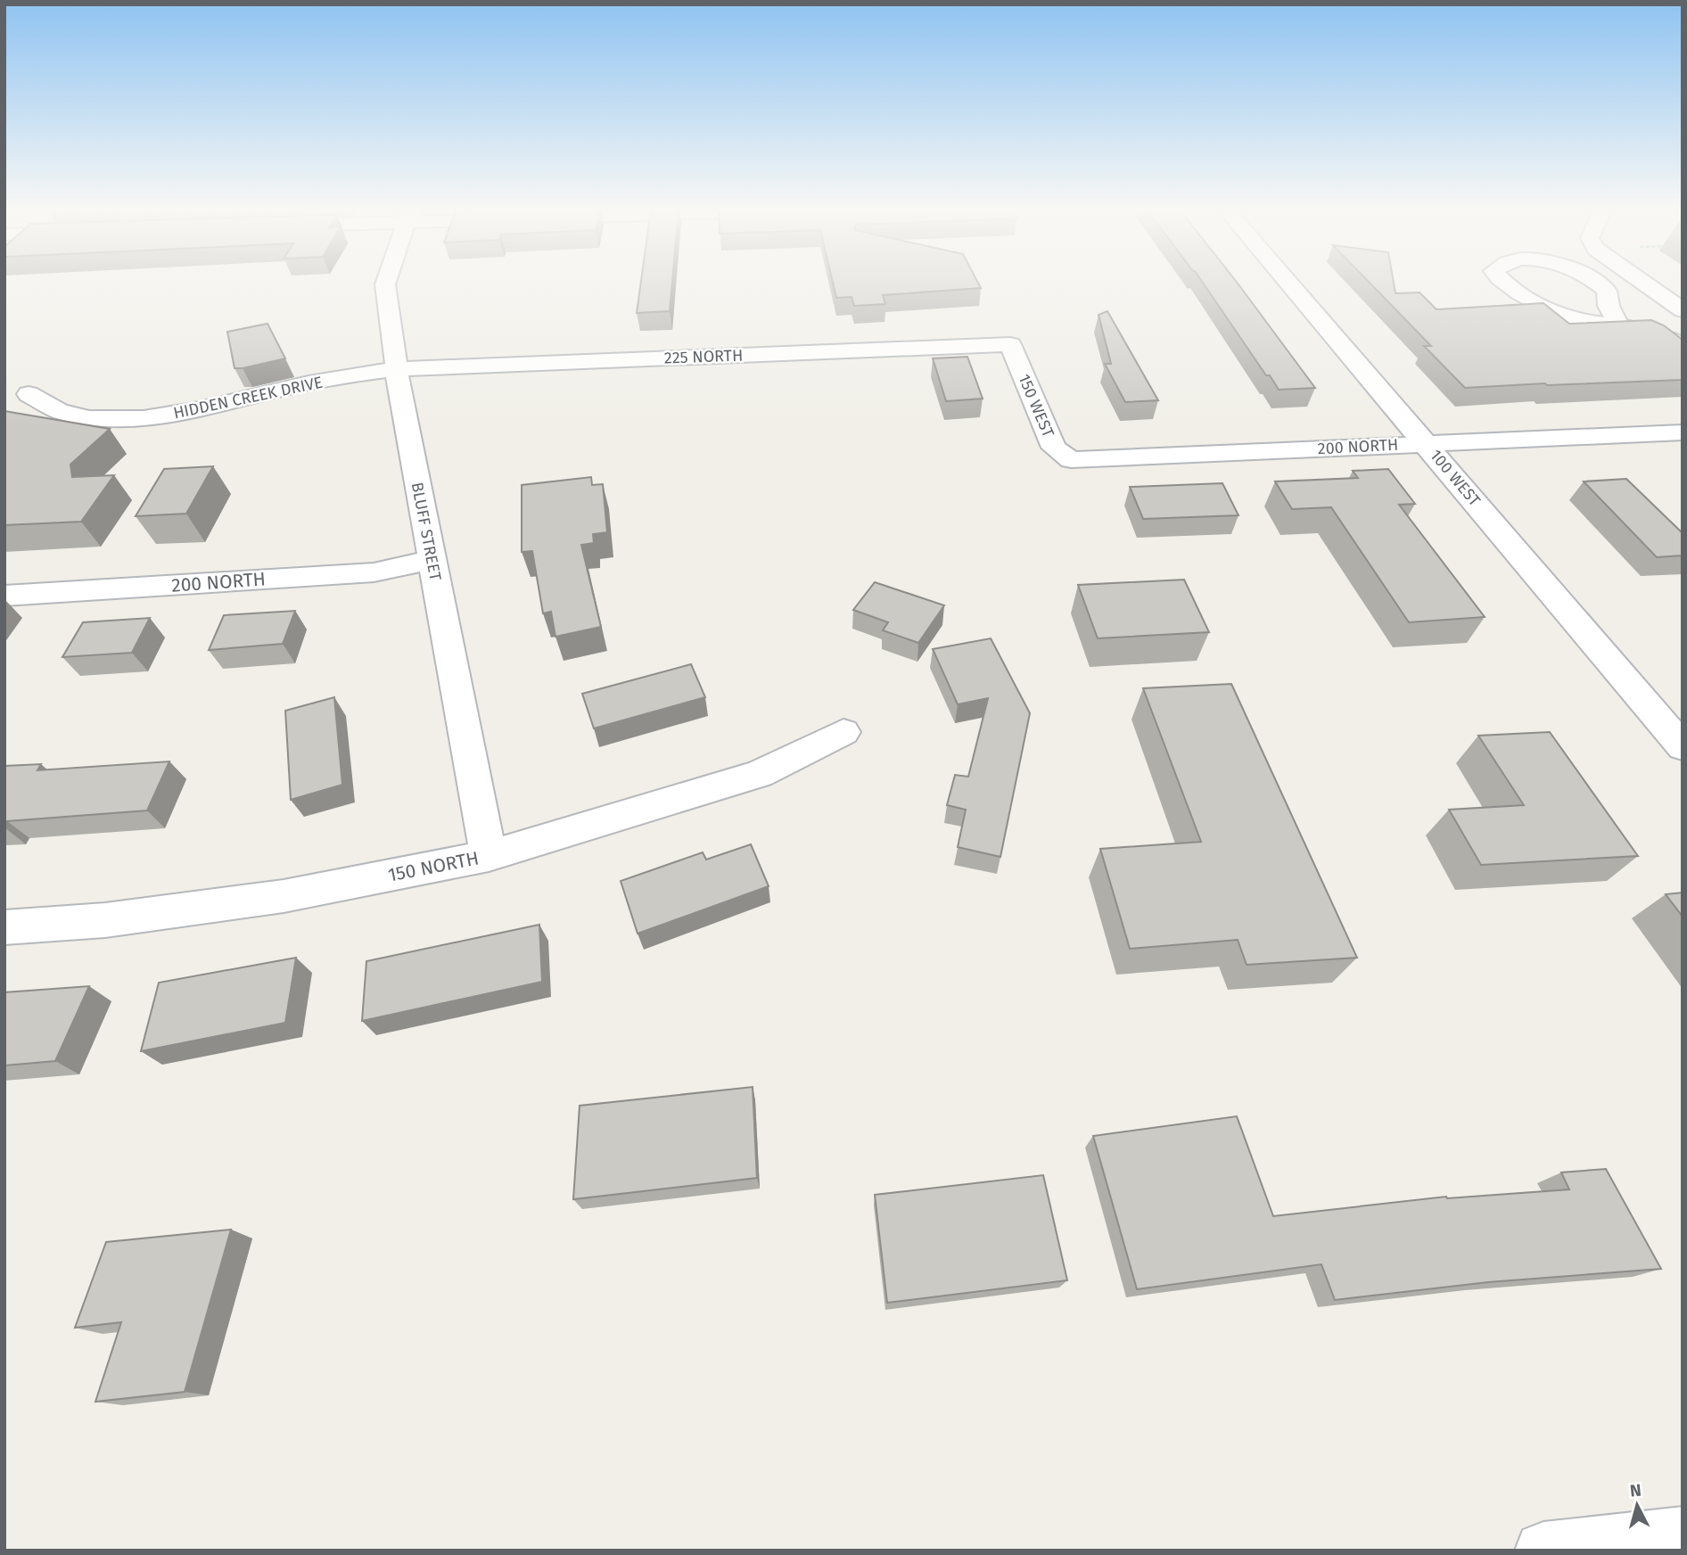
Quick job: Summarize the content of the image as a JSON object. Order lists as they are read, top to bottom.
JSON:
{
  "streets": {
    "street": [
      "225 NORTH",
      "HIDDEN CREEK DRIVE",
      "150 WEST",
      "200 NORTH",
      "100 WEST",
      "BLUFF STREET",
      "150 NORTH"
    ]
  },
  "crossings": [
    ["225 NORTH", "HIDDEN CREEK DRIVE"],
    ["225 NORTH", "150 WEST"],
    ["225 NORTH", "BLUFF STREET"],
    ["HIDDEN CREEK DRIVE", "BLUFF STREET"],
    ["150 WEST", "200 NORTH"],
    ["200 NORTH", "100 WEST"],
    ["200 NORTH", "BLUFF STREET"],
    ["BLUFF STREET", "150 NORTH"]
  ],
  "north": "top"
}
